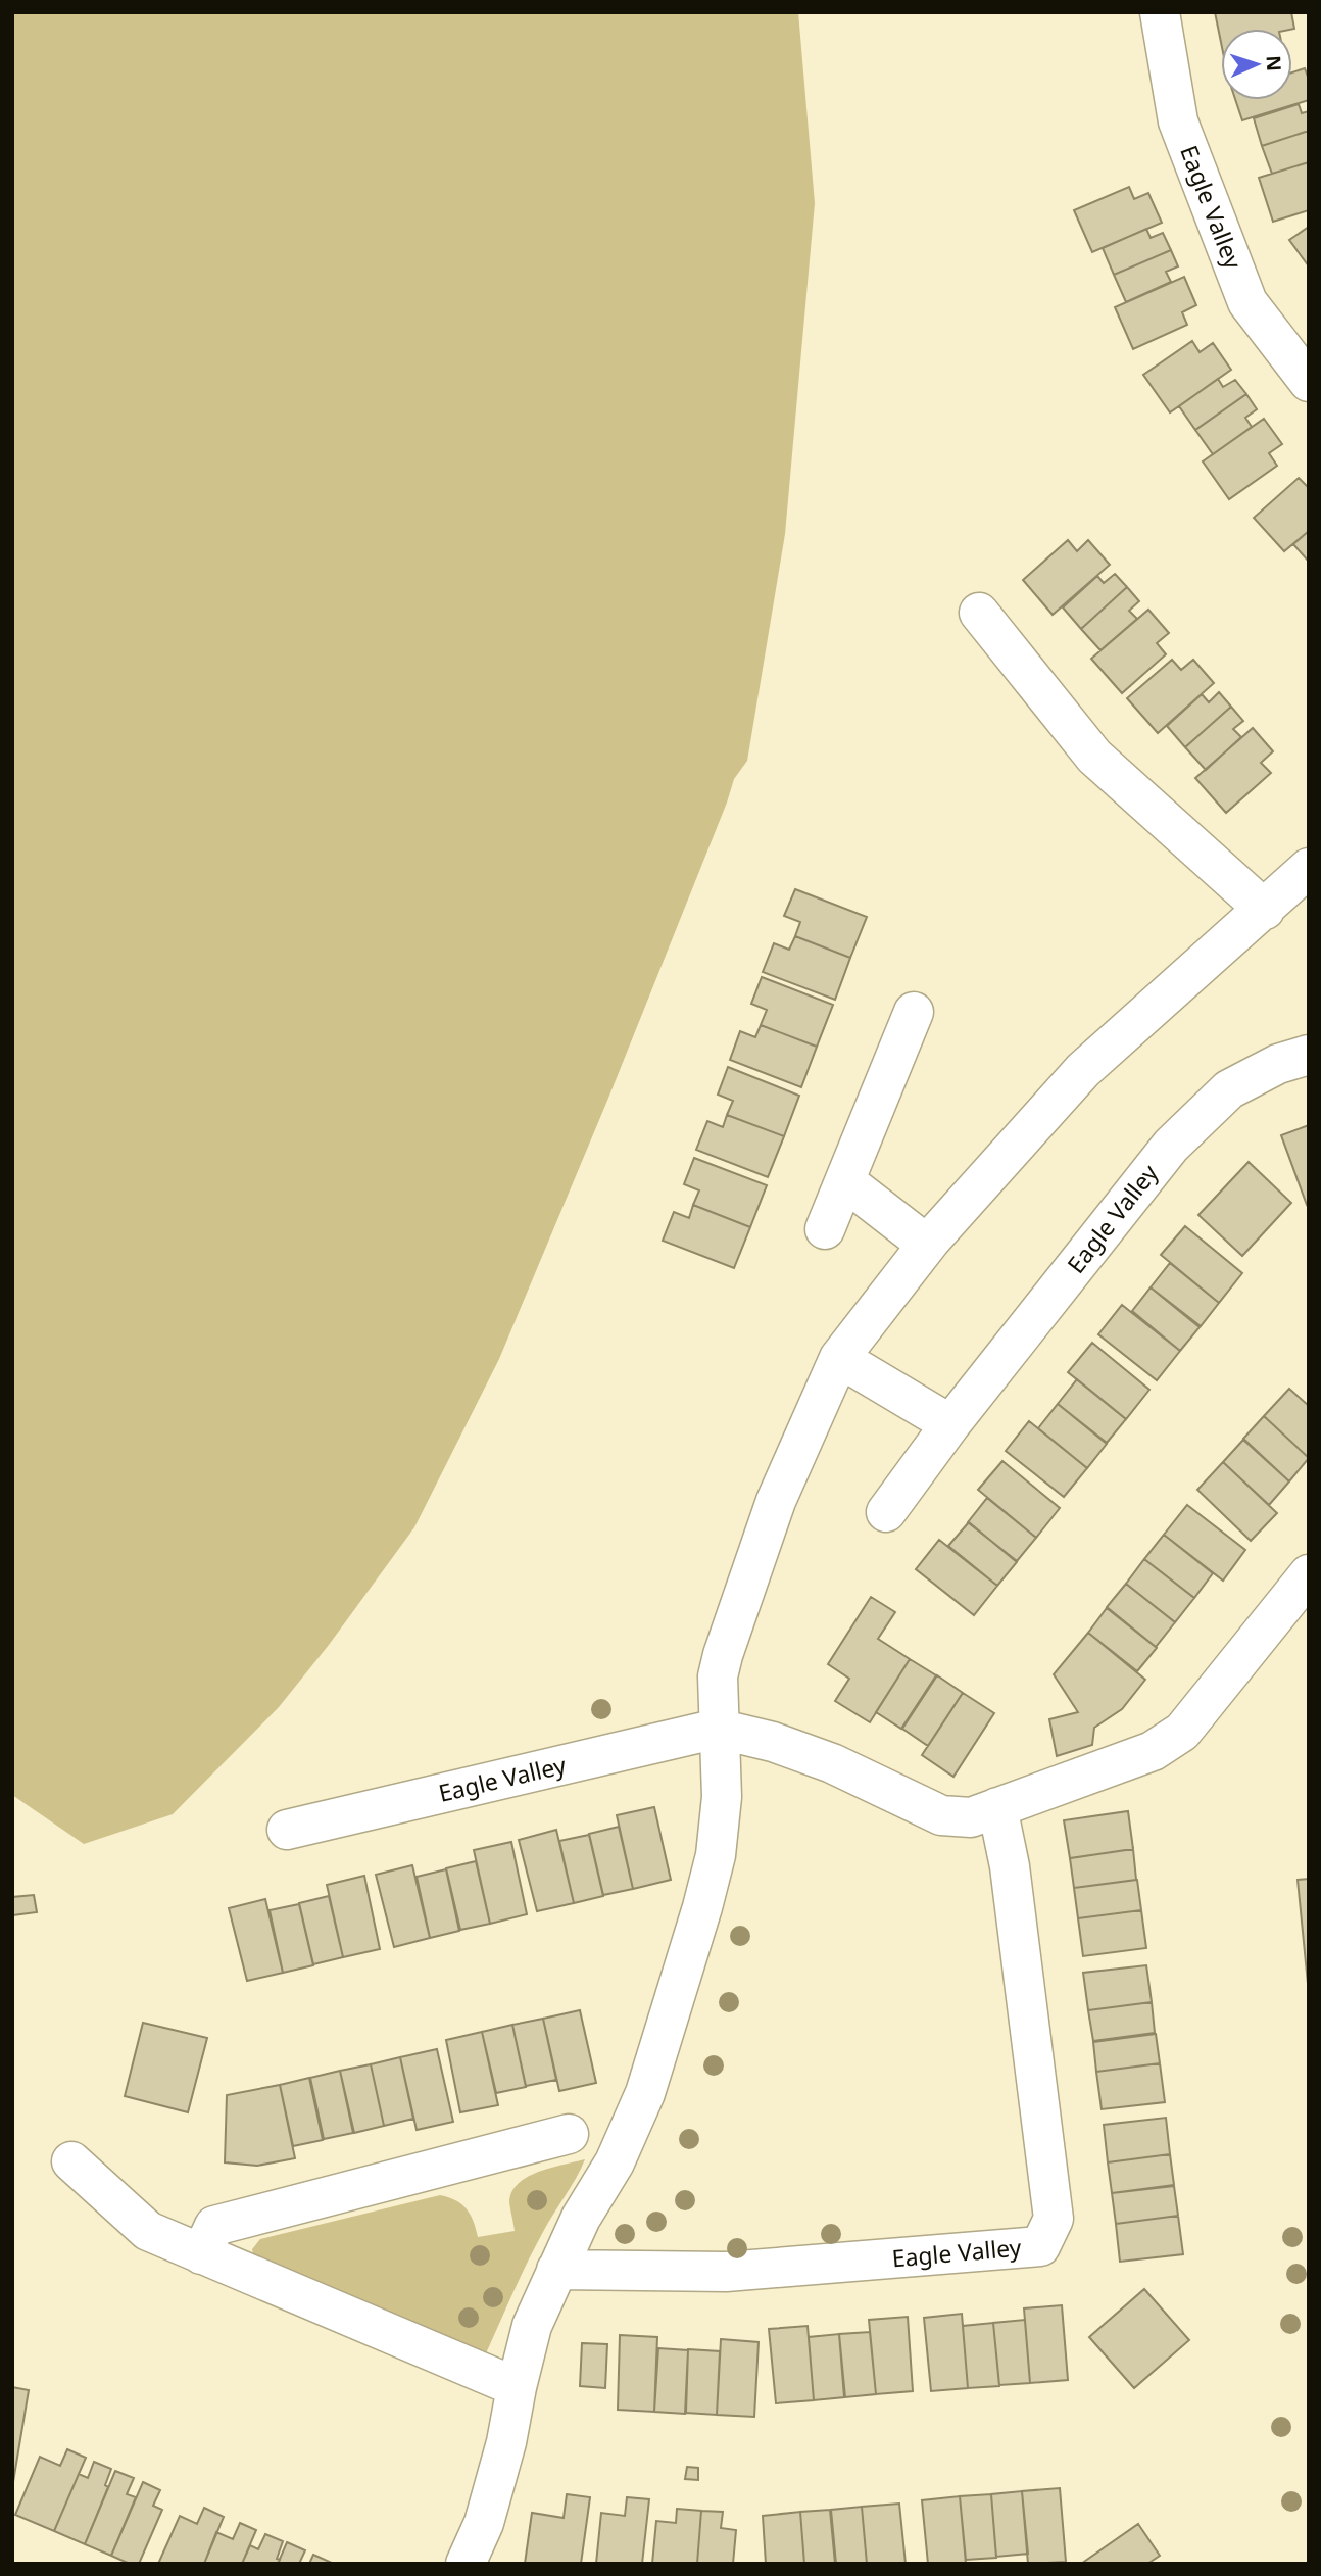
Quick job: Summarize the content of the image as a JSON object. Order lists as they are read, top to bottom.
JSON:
{
  "streets": {
    "street": ["Eagle Valley"]
  },
  "north": "right"
}
